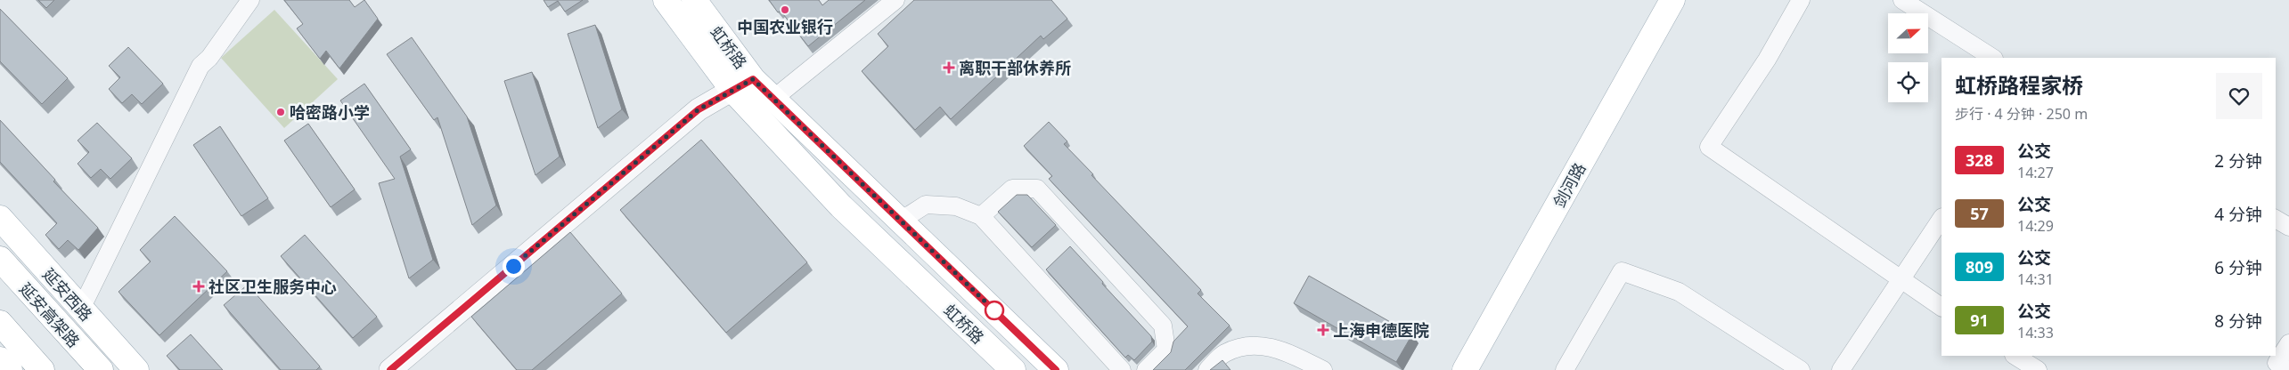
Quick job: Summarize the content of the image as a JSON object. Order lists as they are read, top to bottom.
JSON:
{
  "streets": {
    "main road": [
      "虹桥路",
      "剑河路",
      "延安西路",
      "延安高架路"
    ]
  },
  "places": {
    "other": ["中国农业银行", "哈密路小学"],
    "health": ["离职干部休养所", "社区卫生服务中心", "上海申德医院"]
  },
  "lines": ["bus line 328"],
  "north": "right",
  "page": {
    "heading": ["虹桥路程家桥", "步行 · 4 分钟 · 250 m"],
    "list": [
      {
        "mark": "328",
        "name": "公交",
        "note": "14:27",
        "value": "2 分钟"
      },
      {
        "mark": "57",
        "name": "公交",
        "note": "14:29",
        "value": "4 分钟"
      },
      {
        "mark": "809",
        "name": "公交",
        "note": "14:31",
        "value": "6 分钟"
      },
      {
        "mark": "91",
        "name": "公交",
        "note": "14:33",
        "value": "8 分钟"
      }
    ]
  }
}
